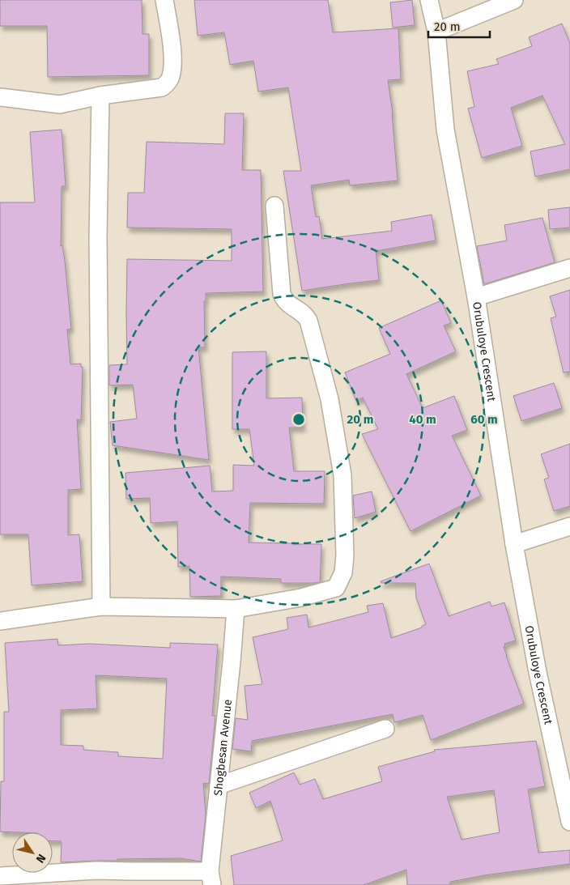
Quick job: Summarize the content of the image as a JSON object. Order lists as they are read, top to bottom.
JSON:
{
  "streets": {
    "street": ["Orubuloye Crescent", "Shogbesan Avenue"]
  },
  "scale_bar": "20 m",
  "north": "bottom right",
  "rings": ["20 m", "40 m", "60 m"]
}
